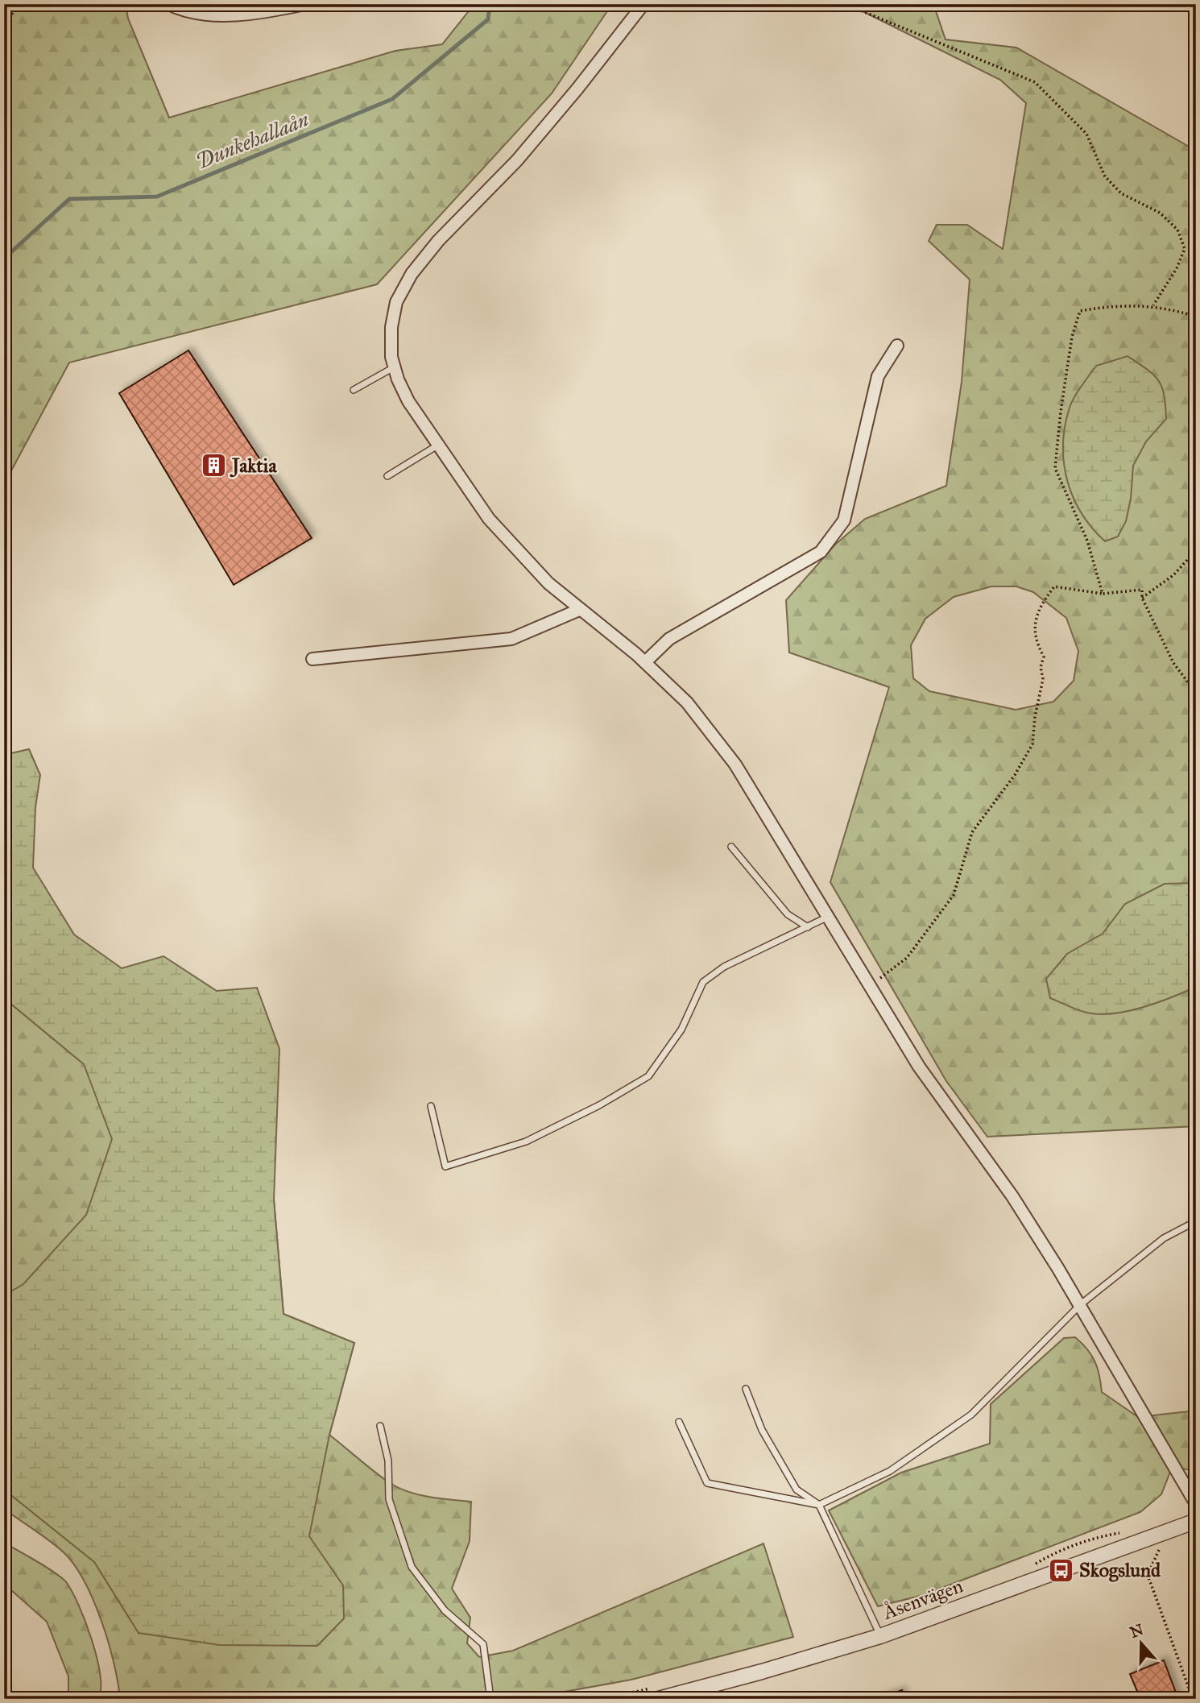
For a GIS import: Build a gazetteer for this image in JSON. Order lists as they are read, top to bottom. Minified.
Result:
{"streets":{"street":["Åsenvägen"]},"water":["Dunkehallaån"],"places":{"building":["Jaktia"],"bus stop":["Skogslund"]},"north":"top"}
